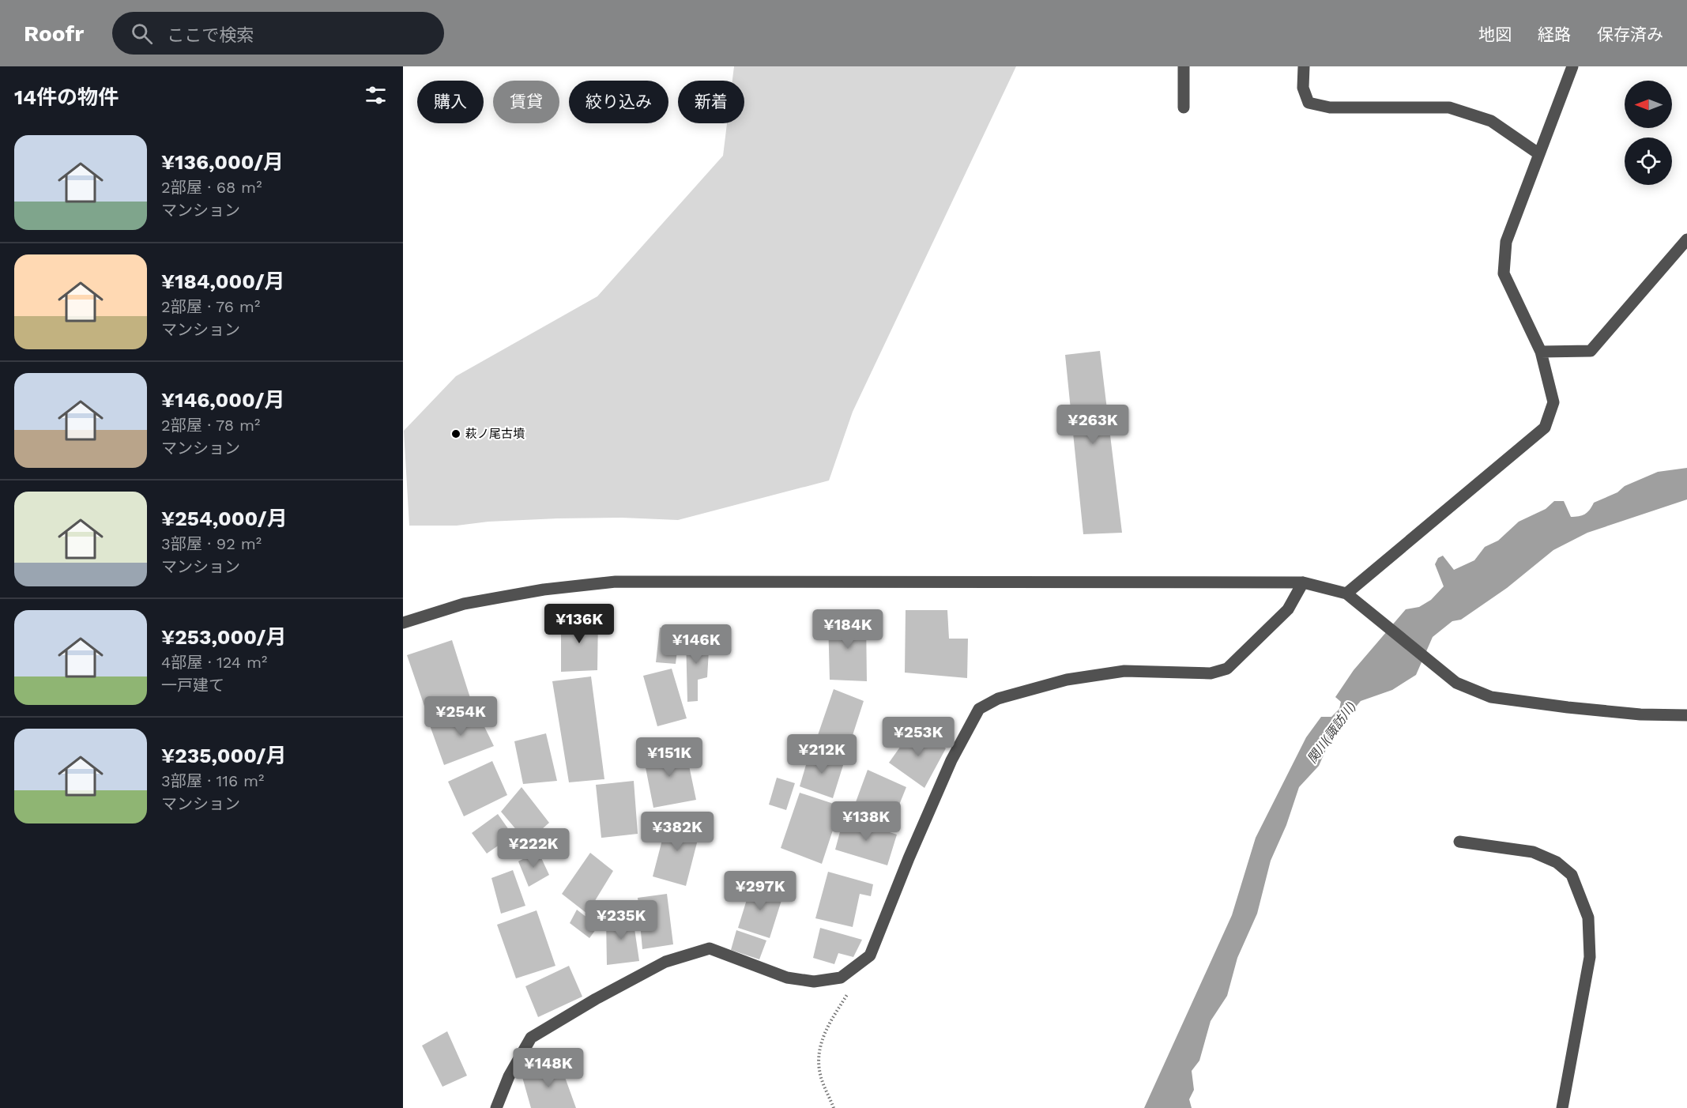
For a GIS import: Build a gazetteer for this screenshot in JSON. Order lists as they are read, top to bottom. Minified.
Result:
{"water":["関川(諏訪川)"],"places":["萩ノ尾古墳"],"north":"left","page":{"header":"Roofr","search":"ここで検索","nav":["地図","経路","保存済み"],"heading":"14件の物件","chip":["購入","賃貸","絞り込み","新着"],"list":[{"name":"¥136,000/月","note":"2部屋 · 68 m² · マンション"},{"name":"¥184,000/月","note":"2部屋 · 76 m² · マンション"},{"name":"¥146,000/月","note":"2部屋 · 78 m² · マンション"},{"name":"¥254,000/月","note":"3部屋 · 92 m² · マンション"},{"name":"¥253,000/月","note":"4部屋 · 124 m² · 一戸建て"},{"name":"¥235,000/月","note":"3部屋 · 116 m² · マンション"}],"price":["¥263K","¥136K","¥184K","¥146K","¥254K","¥253K","¥212K","¥151K","¥138K","¥382K","¥222K","¥297K","¥235K","¥148K"]}}
